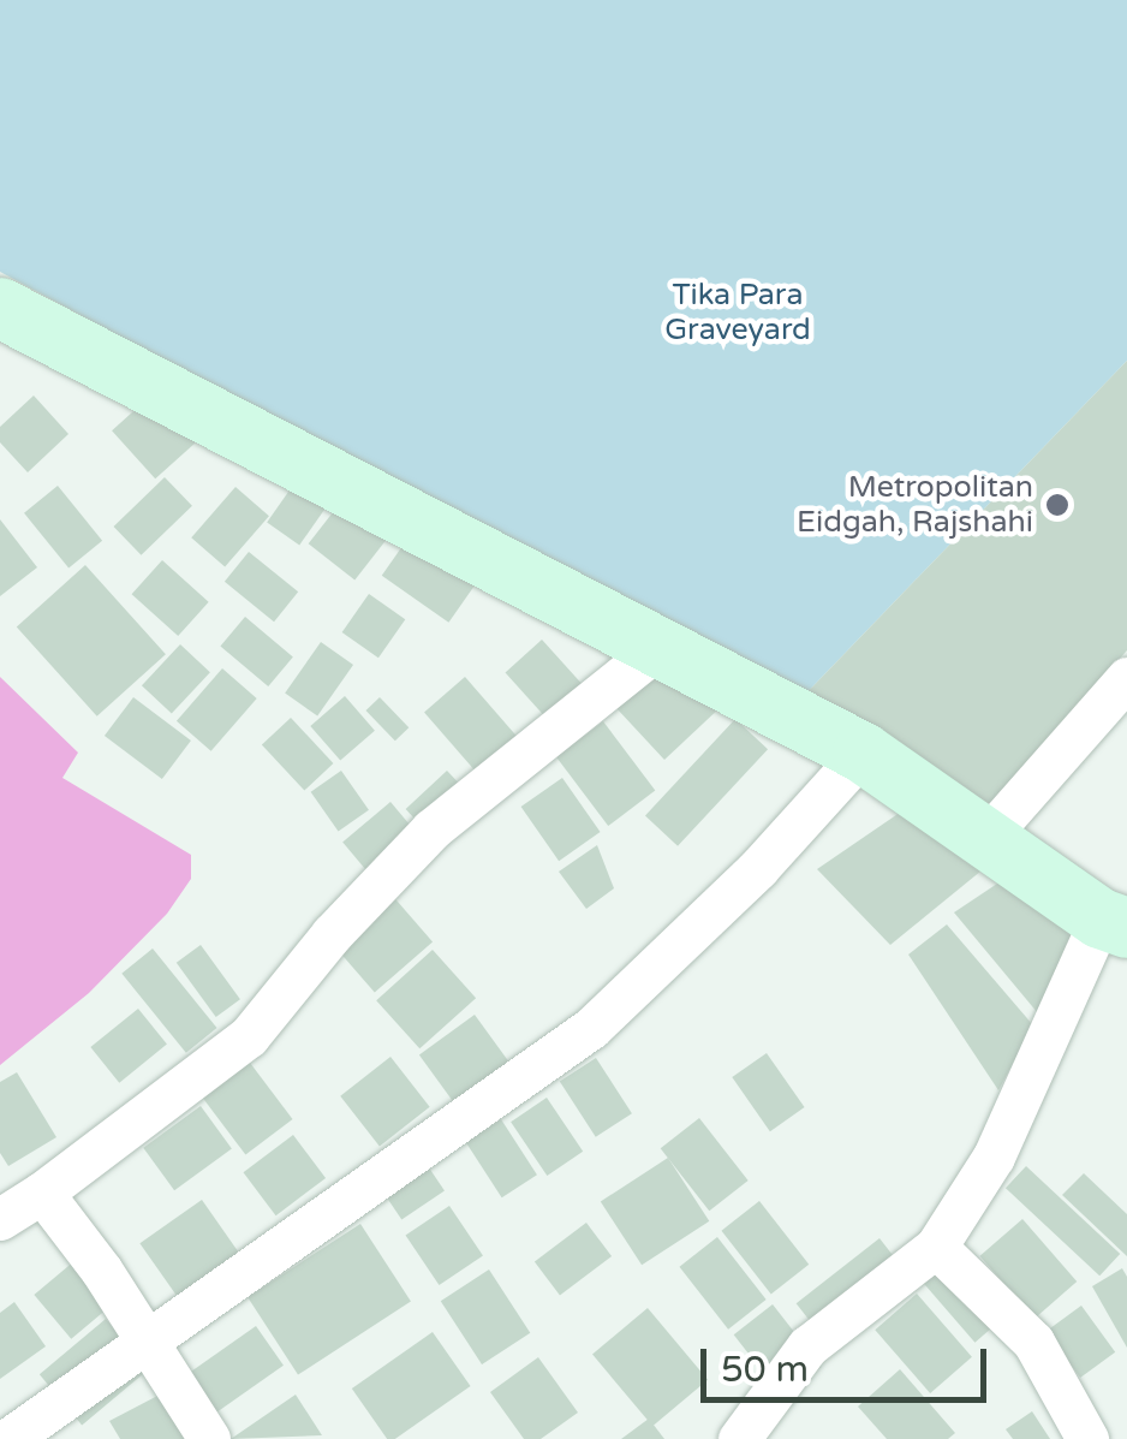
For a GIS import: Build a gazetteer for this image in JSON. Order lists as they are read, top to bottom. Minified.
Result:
{"parks":["Tika Para Graveyard"],"places":["Metropolitan Eidgah, Rajshahi"],"scale_bar":"50 m"}
